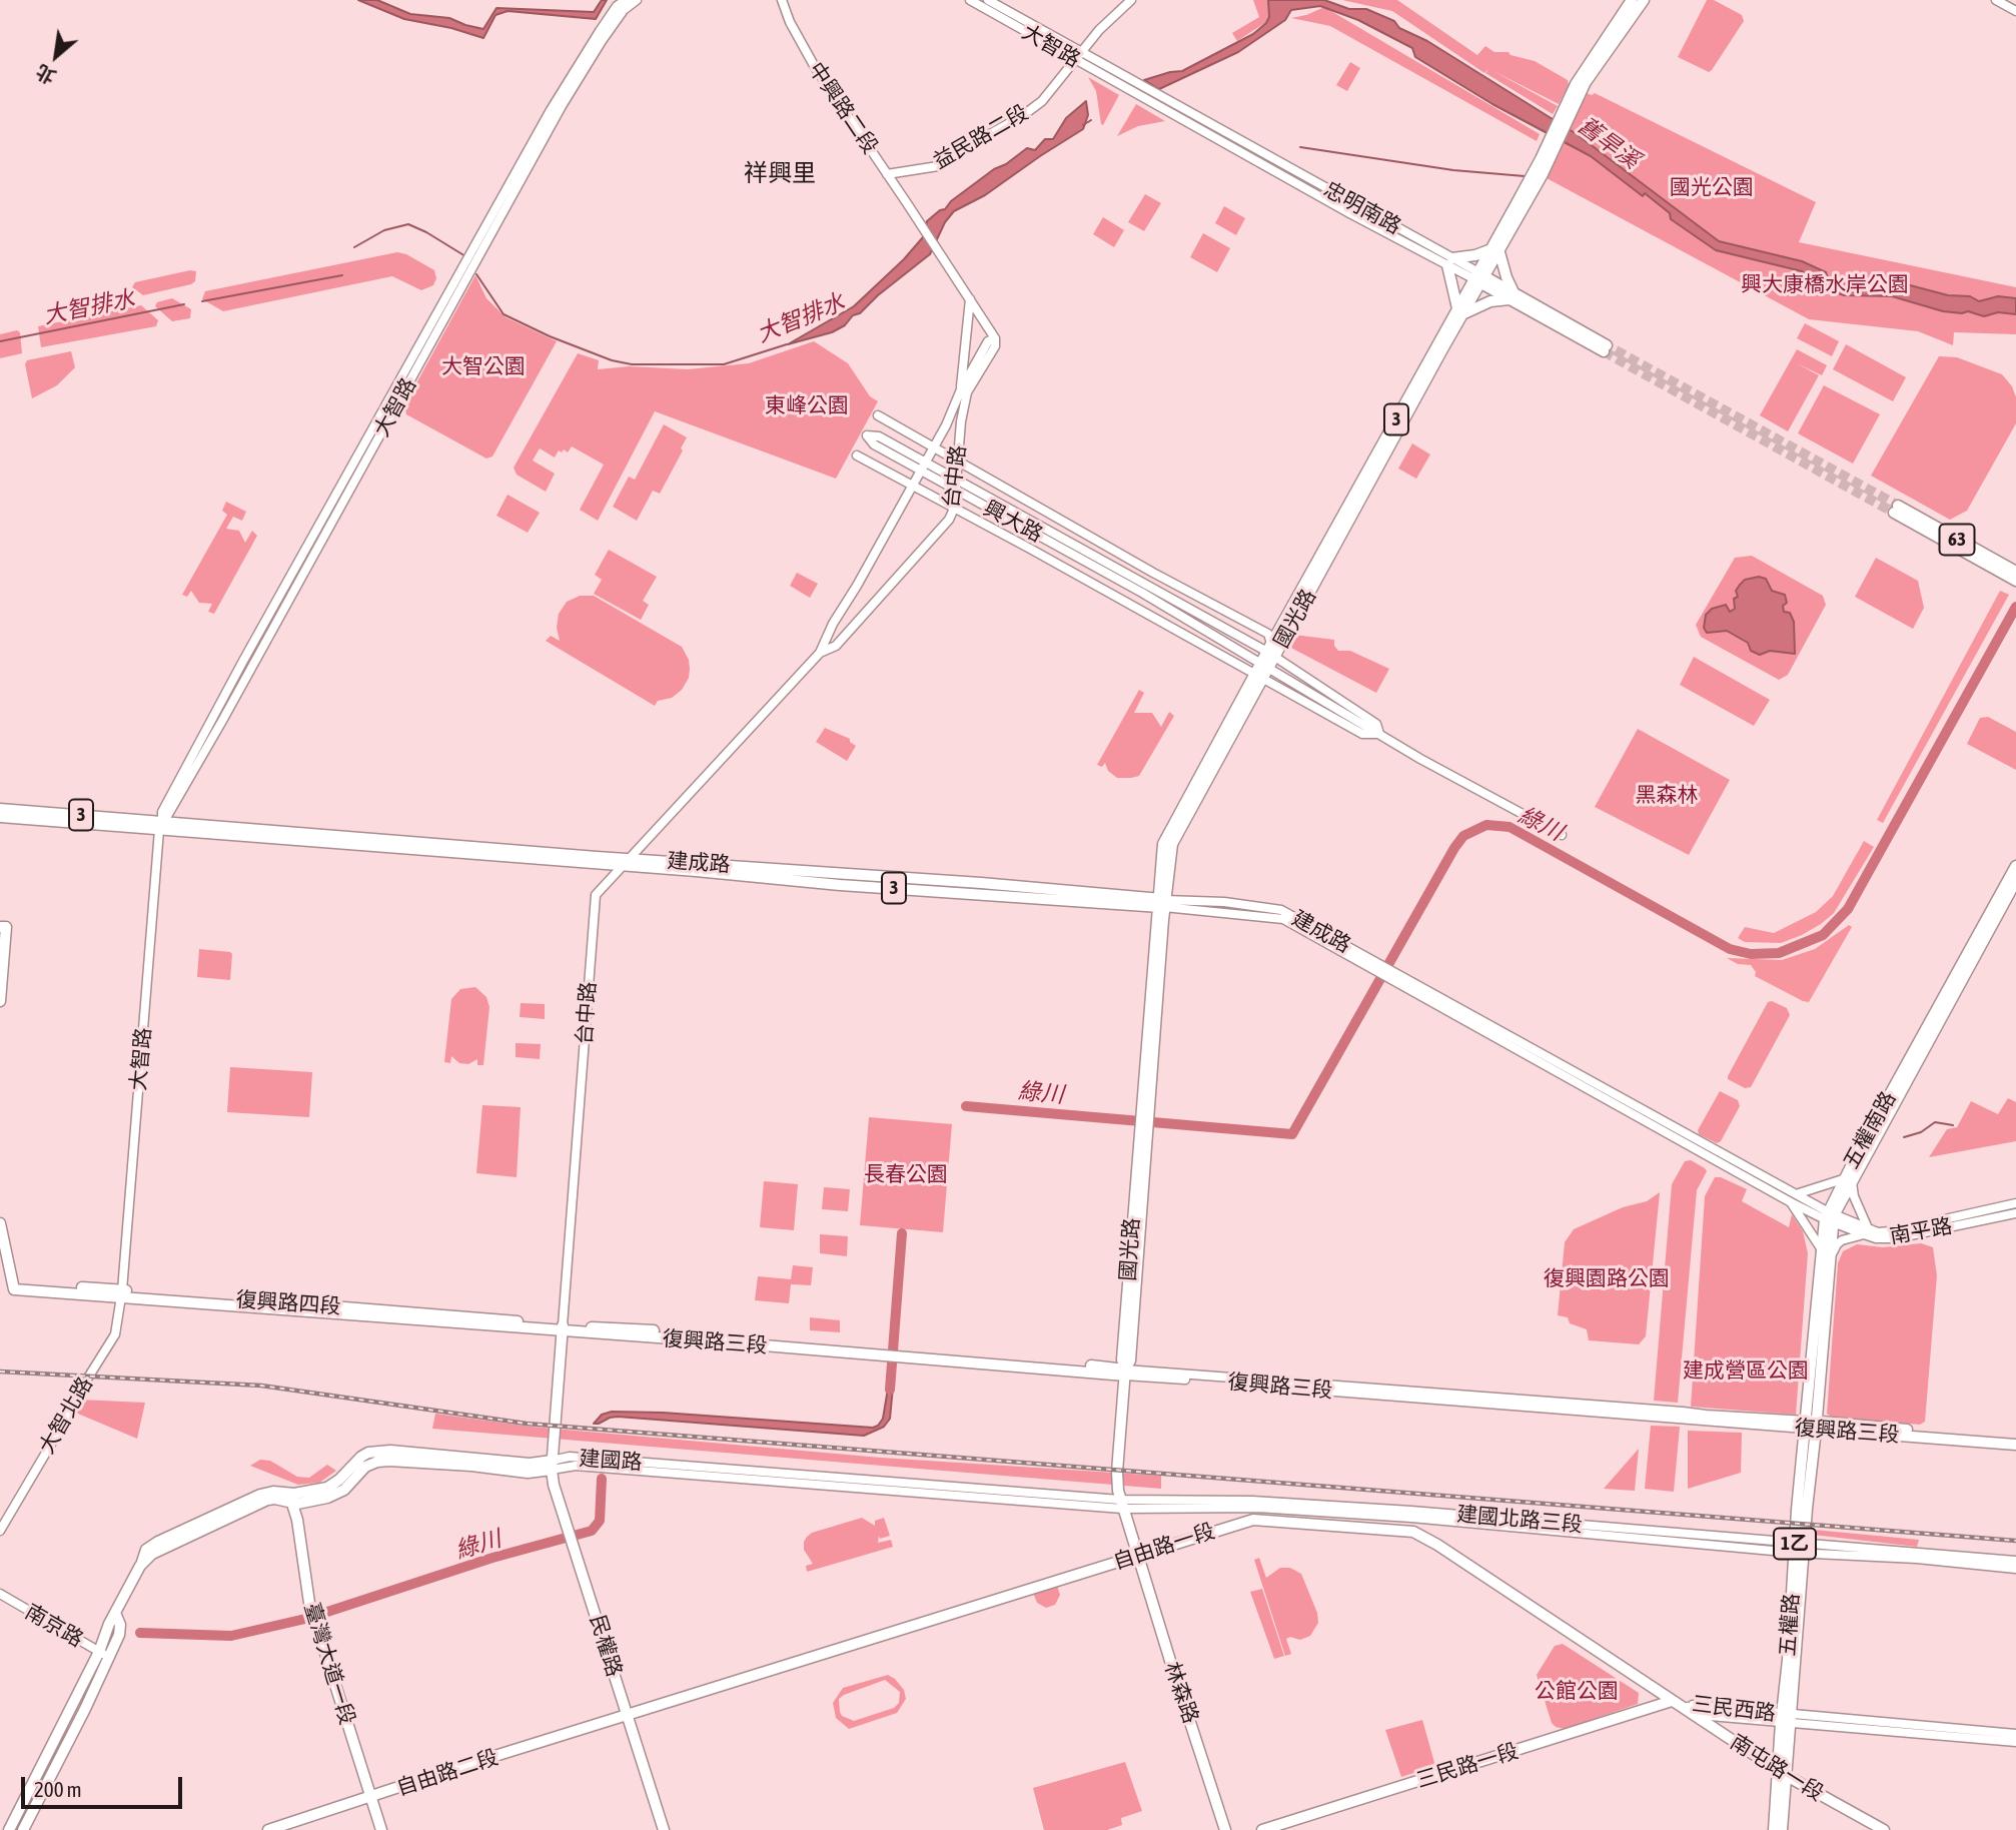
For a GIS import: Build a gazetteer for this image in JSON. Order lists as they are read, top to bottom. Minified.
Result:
{"streets":{"main road":["忠明南路","3","台中路","63","國光路","建成路","五權南路","復興路四段","復興路三段","建國路","1乙","自由路一段","五權路","民權路","臺灣大道一段","林森路","三民路一段","南屯路一段","自由路二段"],"street":["大智路","中興路二段","益民路二段","興大路","南平路","大智北路","建國北路三段","南京路","三民西路"]},"crossings":[["大智路","益民路二段"],["大智路","忠明南路"],["大智路","建成路"],["大智路","復興路四段"],["大智路","大智北路"],["中興路二段","益民路二段"],["中興路二段","台中路"],["忠明南路","國光路"],["3","國光路"],["台中路","興大路"],["台中路","建成路"],["台中路","復興路四段"],["台中路","復興路三段"],["台中路","建國路"],["台中路","民權路"],["興大路","國光路"],["國光路","建成路"],["國光路","復興路三段"],["國光路","建國路"],["國光路","建國北路三段"],["國光路","自由路一段"],["國光路","林森路"],["五權南路","南平路"],["五權南路","復興路三段"],["五權南路","五權路"],["復興路四段","復興路三段"],["復興路四段","大智北路"],["復興路三段","五權路"],["建國路","建國北路三段"],["建國路","南京路"],["建國路","民權路"],["建國路","臺灣大道一段"],["建國北路三段","五權路"],["自由路一段","民權路"],["自由路一段","林森路"],["自由路一段","三民西路"],["自由路一段","三民路一段"],["自由路一段","南屯路一段"],["自由路一段","自由路二段"],["五權路","三民西路"],["五權路","南屯路一段"],["民權路","自由路二段"],["臺灣大道一段","自由路二段"],["三民西路","三民路一段"],["三民西路","南屯路一段"],["三民路一段","南屯路一段"]],"districts":["祥興里"],"water":["舊旱溪","大智排水","綠川"],"parks":["國光公園","興大康橋水岸公園","大智公園","東峰公園","黑森林","長春公園","復興園路公園","建成營區公園","公館公園"],"scale_bar":"200 m","north":"bottom left"}
